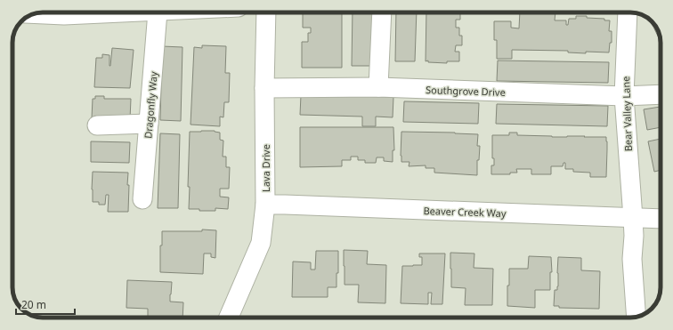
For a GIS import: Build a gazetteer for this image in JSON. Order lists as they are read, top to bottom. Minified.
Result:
{"streets":{"street":["Southgrove Drive","Dragonfly Way","Bear Valley Lane","Lava Drive","Beaver Creek Way"]},"crossings":[["Southgrove Drive","Bear Valley Lane"],["Southgrove Drive","Lava Drive"],["Bear Valley Lane","Beaver Creek Way"],["Lava Drive","Beaver Creek Way"]],"scale_bar":"20 m"}
